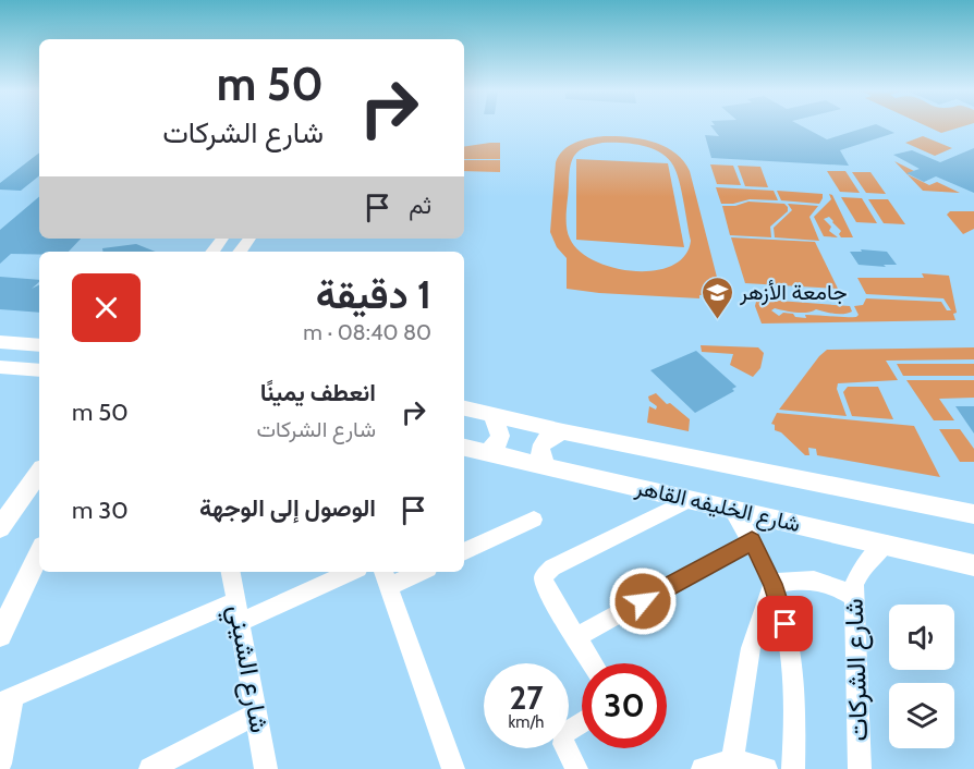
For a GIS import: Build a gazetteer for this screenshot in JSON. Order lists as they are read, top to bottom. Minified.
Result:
{"streets":{"main road":["شارع الخليفه القاهر"],"street":["شارع الشيني","شارع الشركات"]},"crossings":[["شارع الخليفه القاهر","شارع الشركات"]],"places":{"school or university":["جامعة الأزهر"]},"page":{"turn":["50 m","شارع الشركات"],"then":"ثم","heading":["1 دقيقة","80 m · 08:40"],"list":[{"name":"انعطف يمينًا","note":"شارع الشركات","value":"50 m"},{"name":"الوصول إلى الوجهة","value":"30 m"}],"speed":"27 km/h","limit":"30"}}
